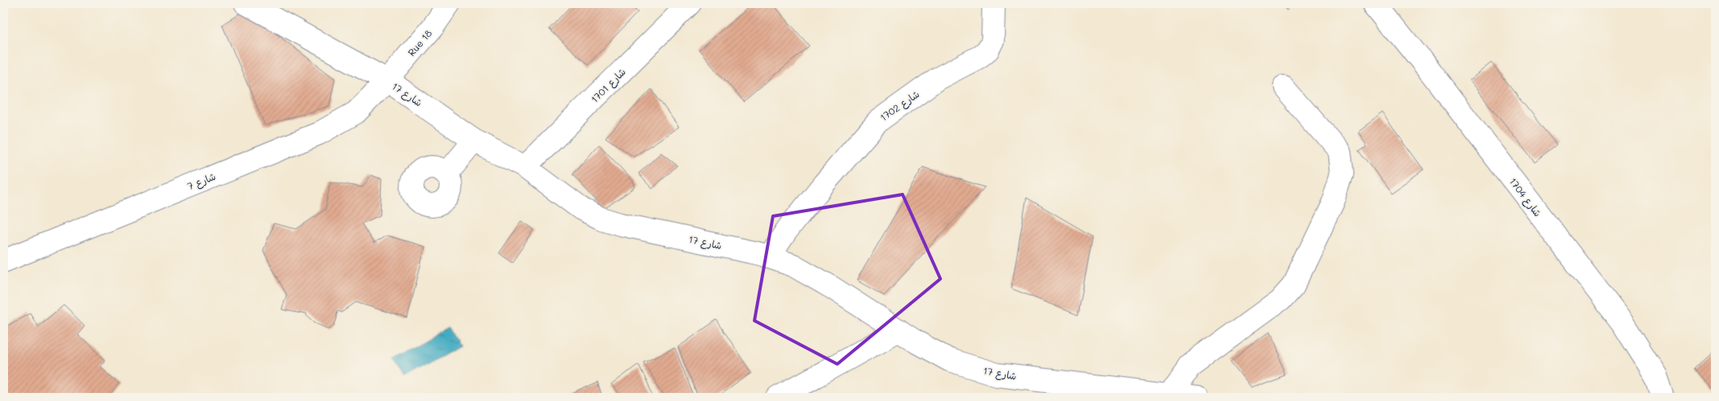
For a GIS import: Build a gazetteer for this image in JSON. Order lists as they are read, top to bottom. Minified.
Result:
{"streets":{"street":["Rue 18","شارع 1701","شارع 17","شارع 1702","شارع 7","شارع 1704"]},"crossings":[["Rue 18","شارع 17"],["Rue 18","شارع 7"],["شارع 1701","شارع 17"],["شارع 17","شارع 1702"],["شارع 17","شارع 7"]]}
